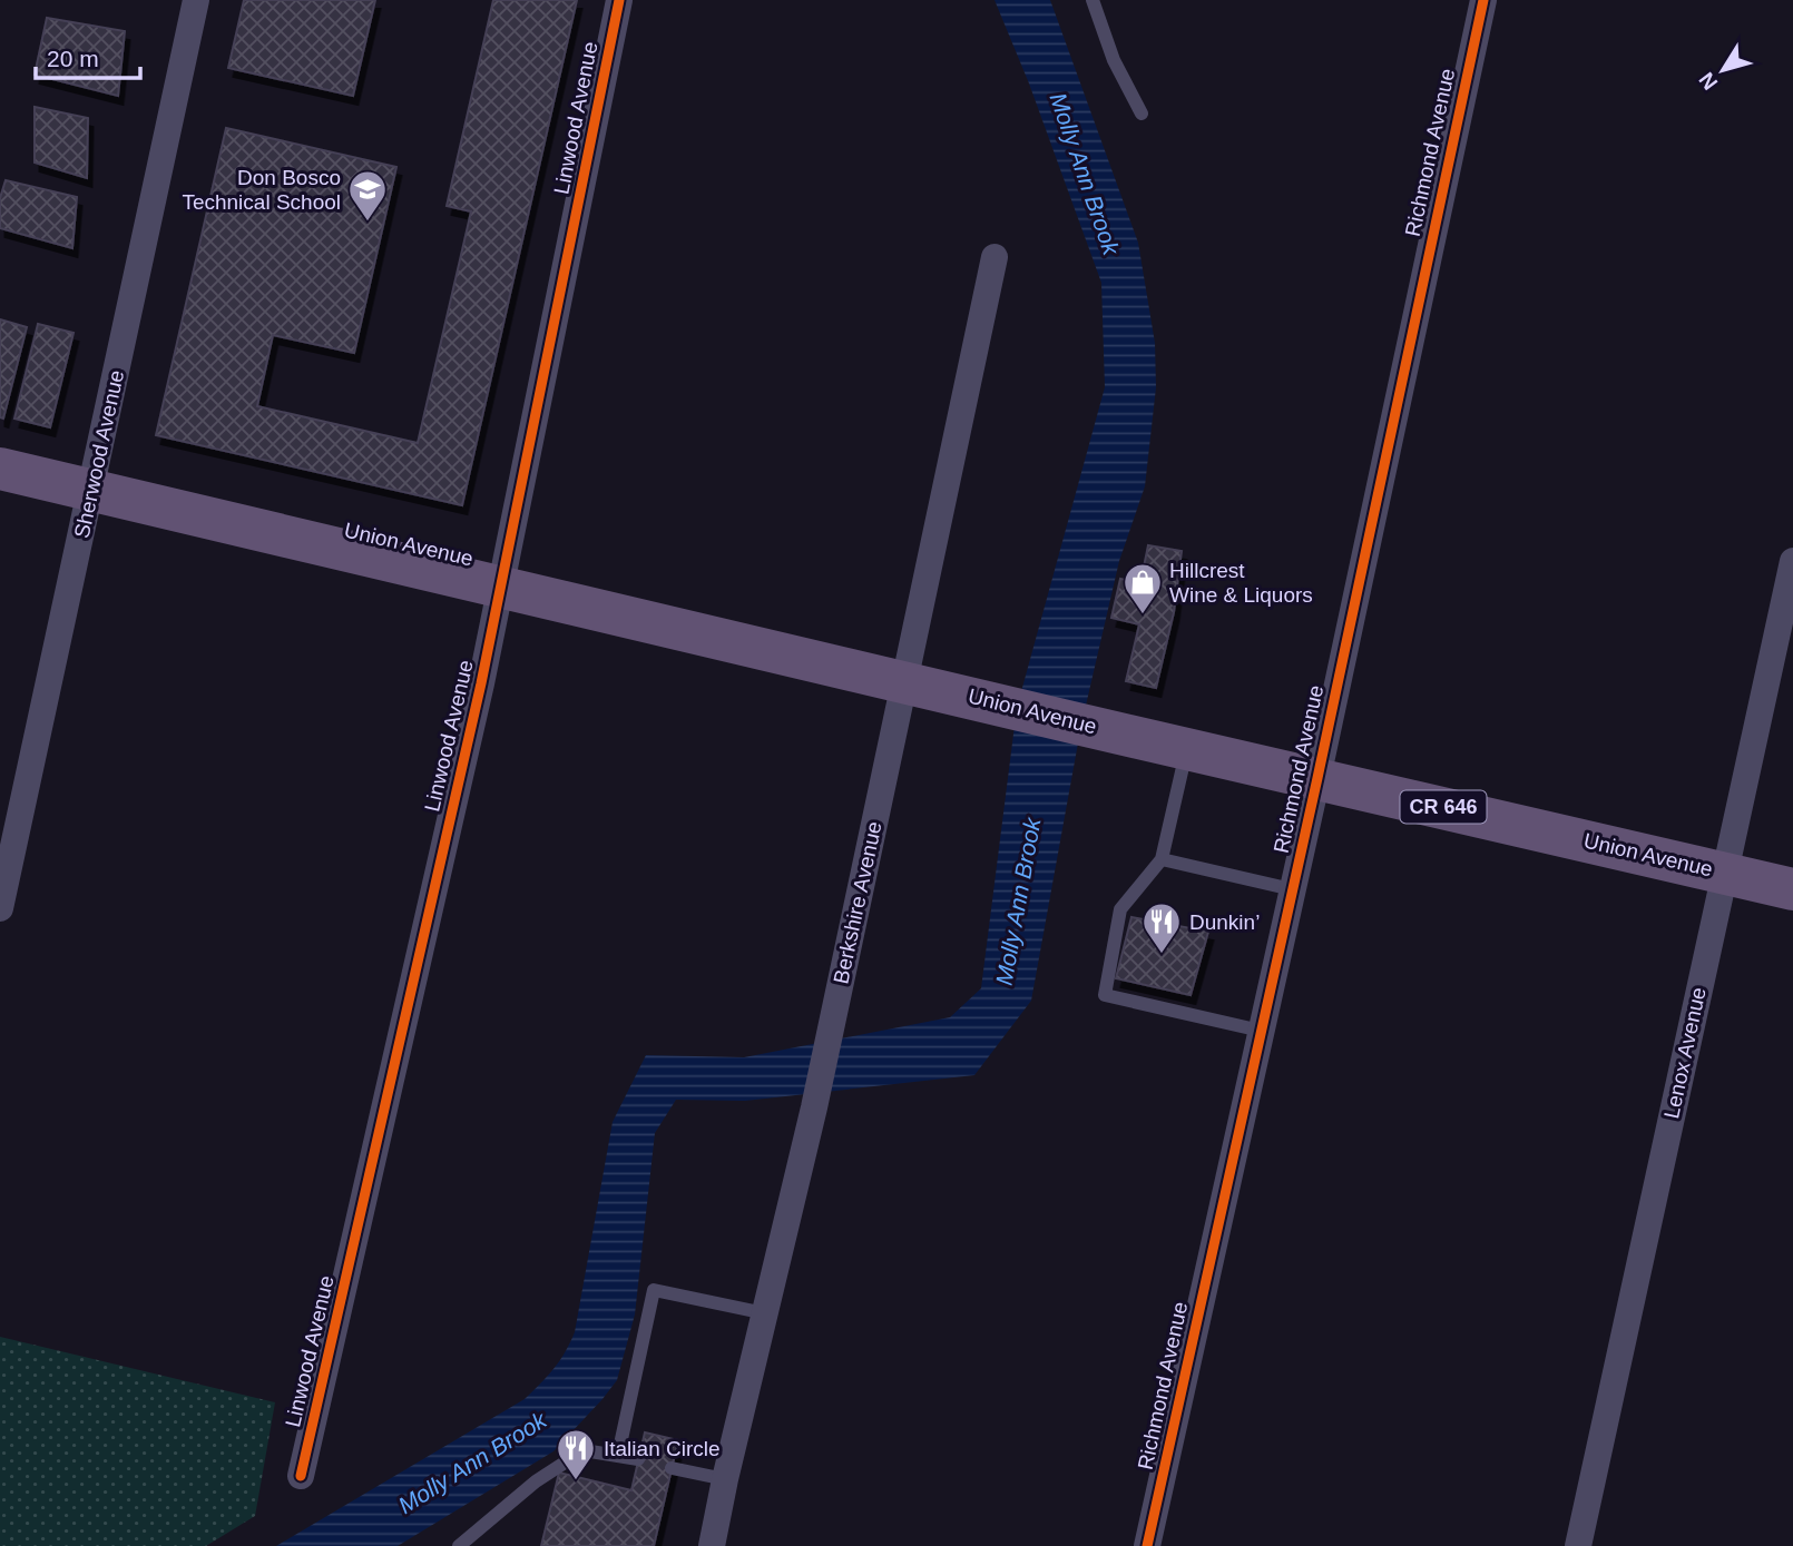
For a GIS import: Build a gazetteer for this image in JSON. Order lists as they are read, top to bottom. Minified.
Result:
{"streets":{"main road":["Union Avenue","CR 646"],"street":["Linwood Avenue","Richmond Avenue","Sherwood Avenue","Berkshire Avenue","Lenox Avenue"]},"crossings":[["Linwood Avenue","Union Avenue"],["Richmond Avenue","Union Avenue"],["Sherwood Avenue","Union Avenue"],["Union Avenue","Berkshire Avenue"],["Union Avenue","Lenox Avenue"]],"water":["Molly Ann Brook"],"places":{"school or university":["Don Bosco Technical School"],"shop":["Hillcrest Wine & Liquors"],"restaurant":["Dunkin’","Italian Circle"]},"scale_bar":"20 m","north":"bottom left"}
